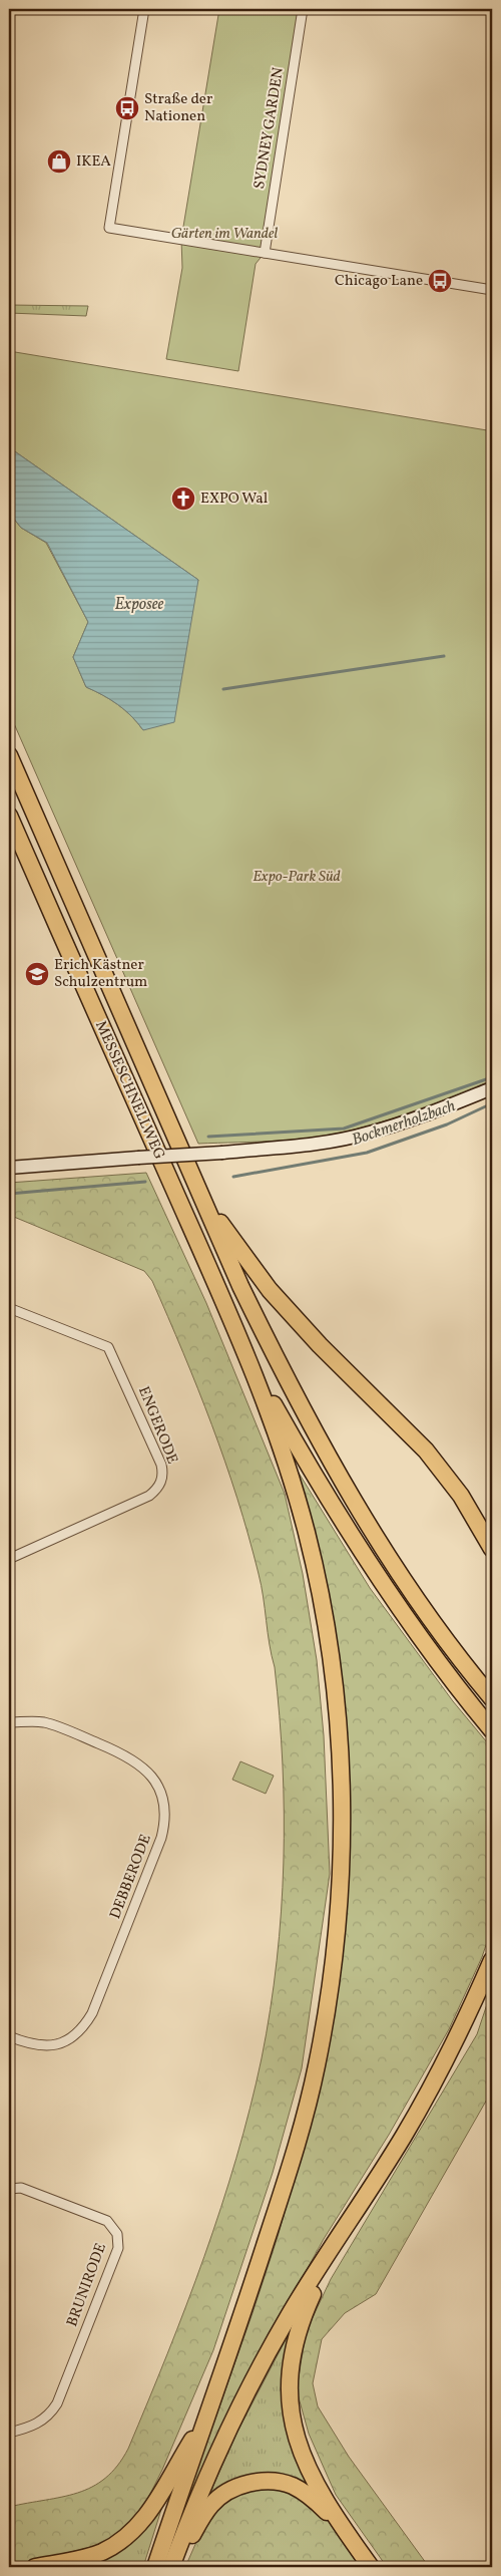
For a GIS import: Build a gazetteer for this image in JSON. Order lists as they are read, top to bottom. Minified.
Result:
{"streets":{"highway":["MESSESCHNELLWEG"],"street":["SYDNEY GARDEN","ENGERODE","DEBBERODE","BRUNIRODE"]},"water":["Exposee","Bockmerholzbach"],"parks":["Gärten im Wandel","Expo-Park Süd"],"places":{"bus stop":["Straße der Nationen","Chicago Lane"],"shop":["IKEA"],"church":["EXPO Wal"],"school or university":["Erich Kästner Schulzentrum"]}}
